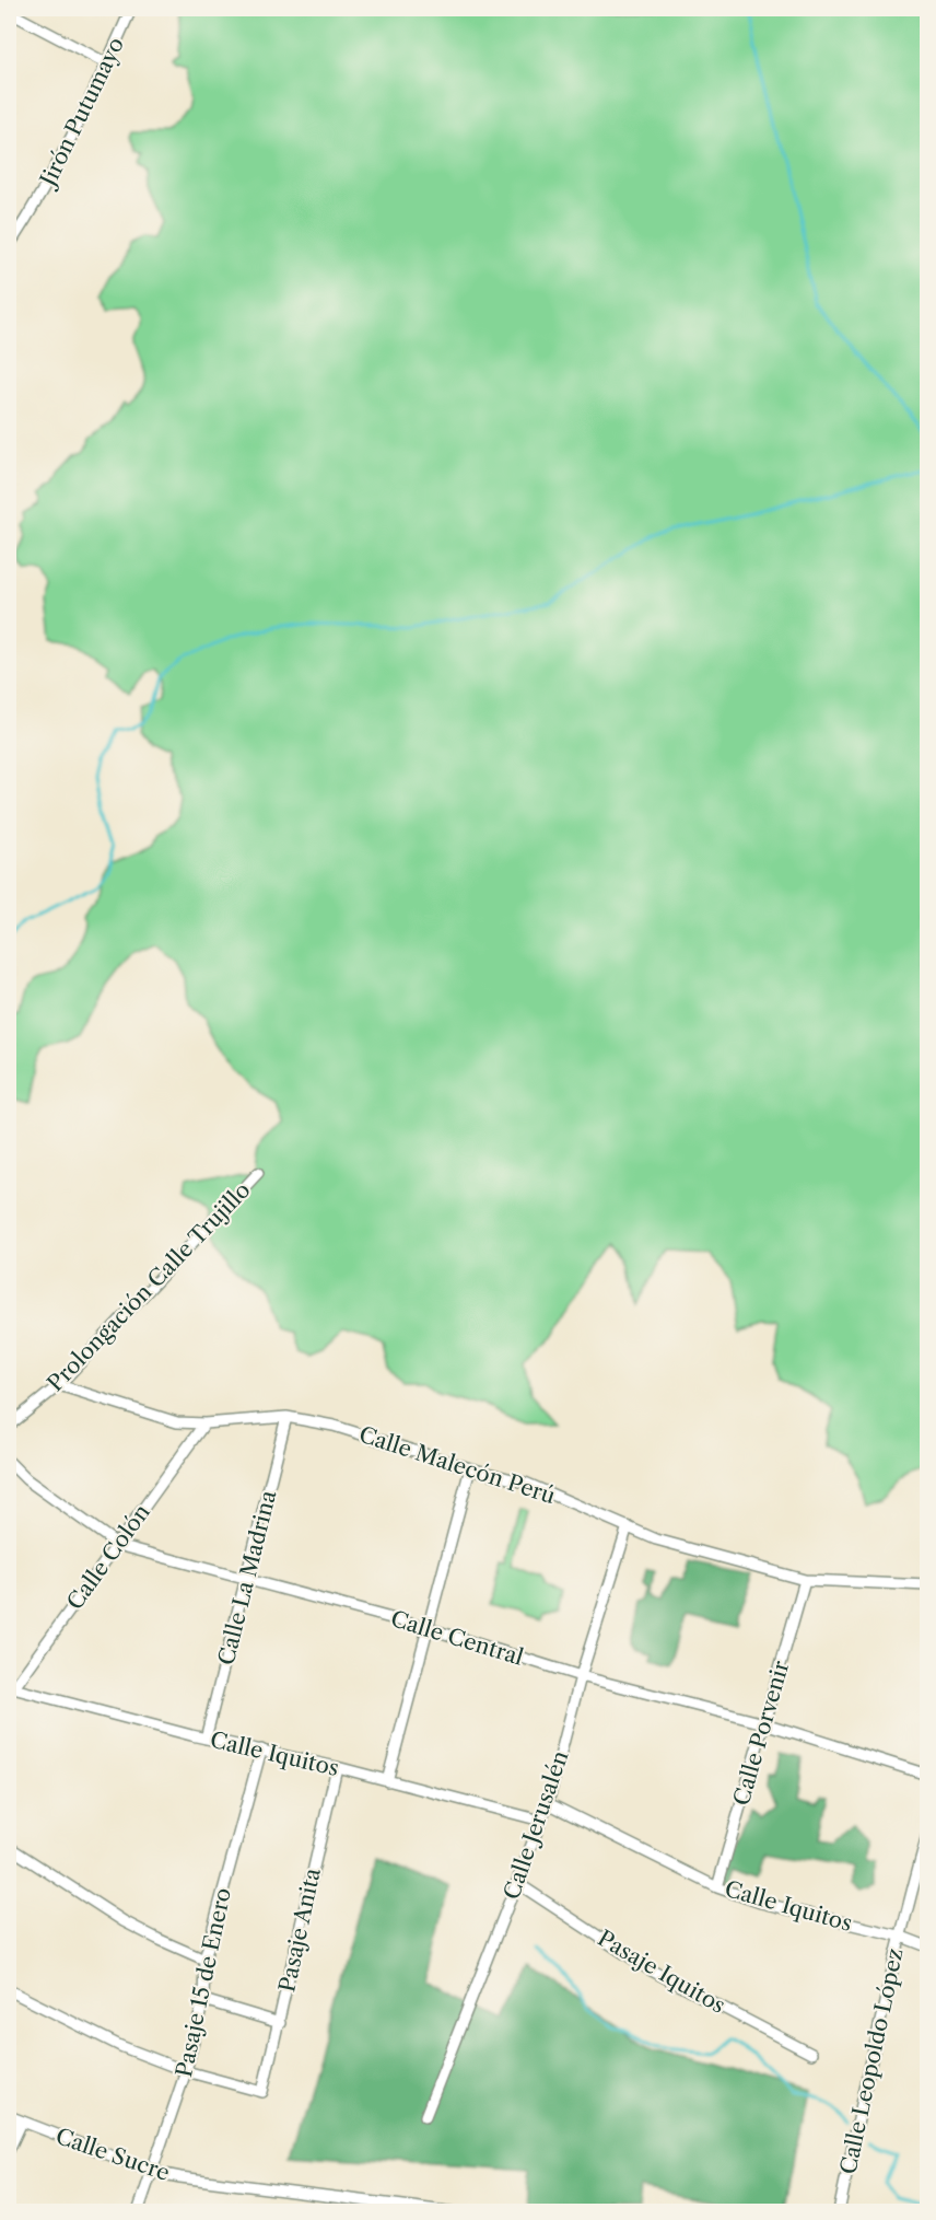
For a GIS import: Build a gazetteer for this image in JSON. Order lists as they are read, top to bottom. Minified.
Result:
{"streets":{"street":["Jirón Putumayo","Prolongación Calle Trujillo","Calle Malecón Perú","Calle Colón","Calle La Madrina","Calle Central","Calle Porvenir","Calle Iquitos","Calle Jerusalén","Pasaje Anita","Pasaje Iquitos","Pasaje 15 de Enero","Calle Leopoldo López","Calle Sucre"]},"crossings":[["Prolongación Calle Trujillo","Calle Malecón Perú"],["Calle Malecón Perú","Calle Colón"],["Calle Malecón Perú","Calle La Madrina"],["Calle Malecón Perú","Calle Porvenir"],["Calle Malecón Perú","Calle Jerusalén"],["Calle Colón","Calle Central"],["Calle Colón","Calle Iquitos"],["Calle La Madrina","Calle Central"],["Calle La Madrina","Calle Iquitos"],["Calle Central","Calle Porvenir"],["Calle Central","Calle Jerusalén"],["Calle Porvenir","Calle Iquitos"],["Calle Iquitos","Calle Jerusalén"],["Calle Iquitos","Pasaje Anita"],["Calle Iquitos","Pasaje 15 de Enero"],["Calle Iquitos","Calle Leopoldo López"],["Calle Jerusalén","Pasaje Iquitos"],["Pasaje Anita","Pasaje 15 de Enero"],["Pasaje 15 de Enero","Calle Sucre"]]}
